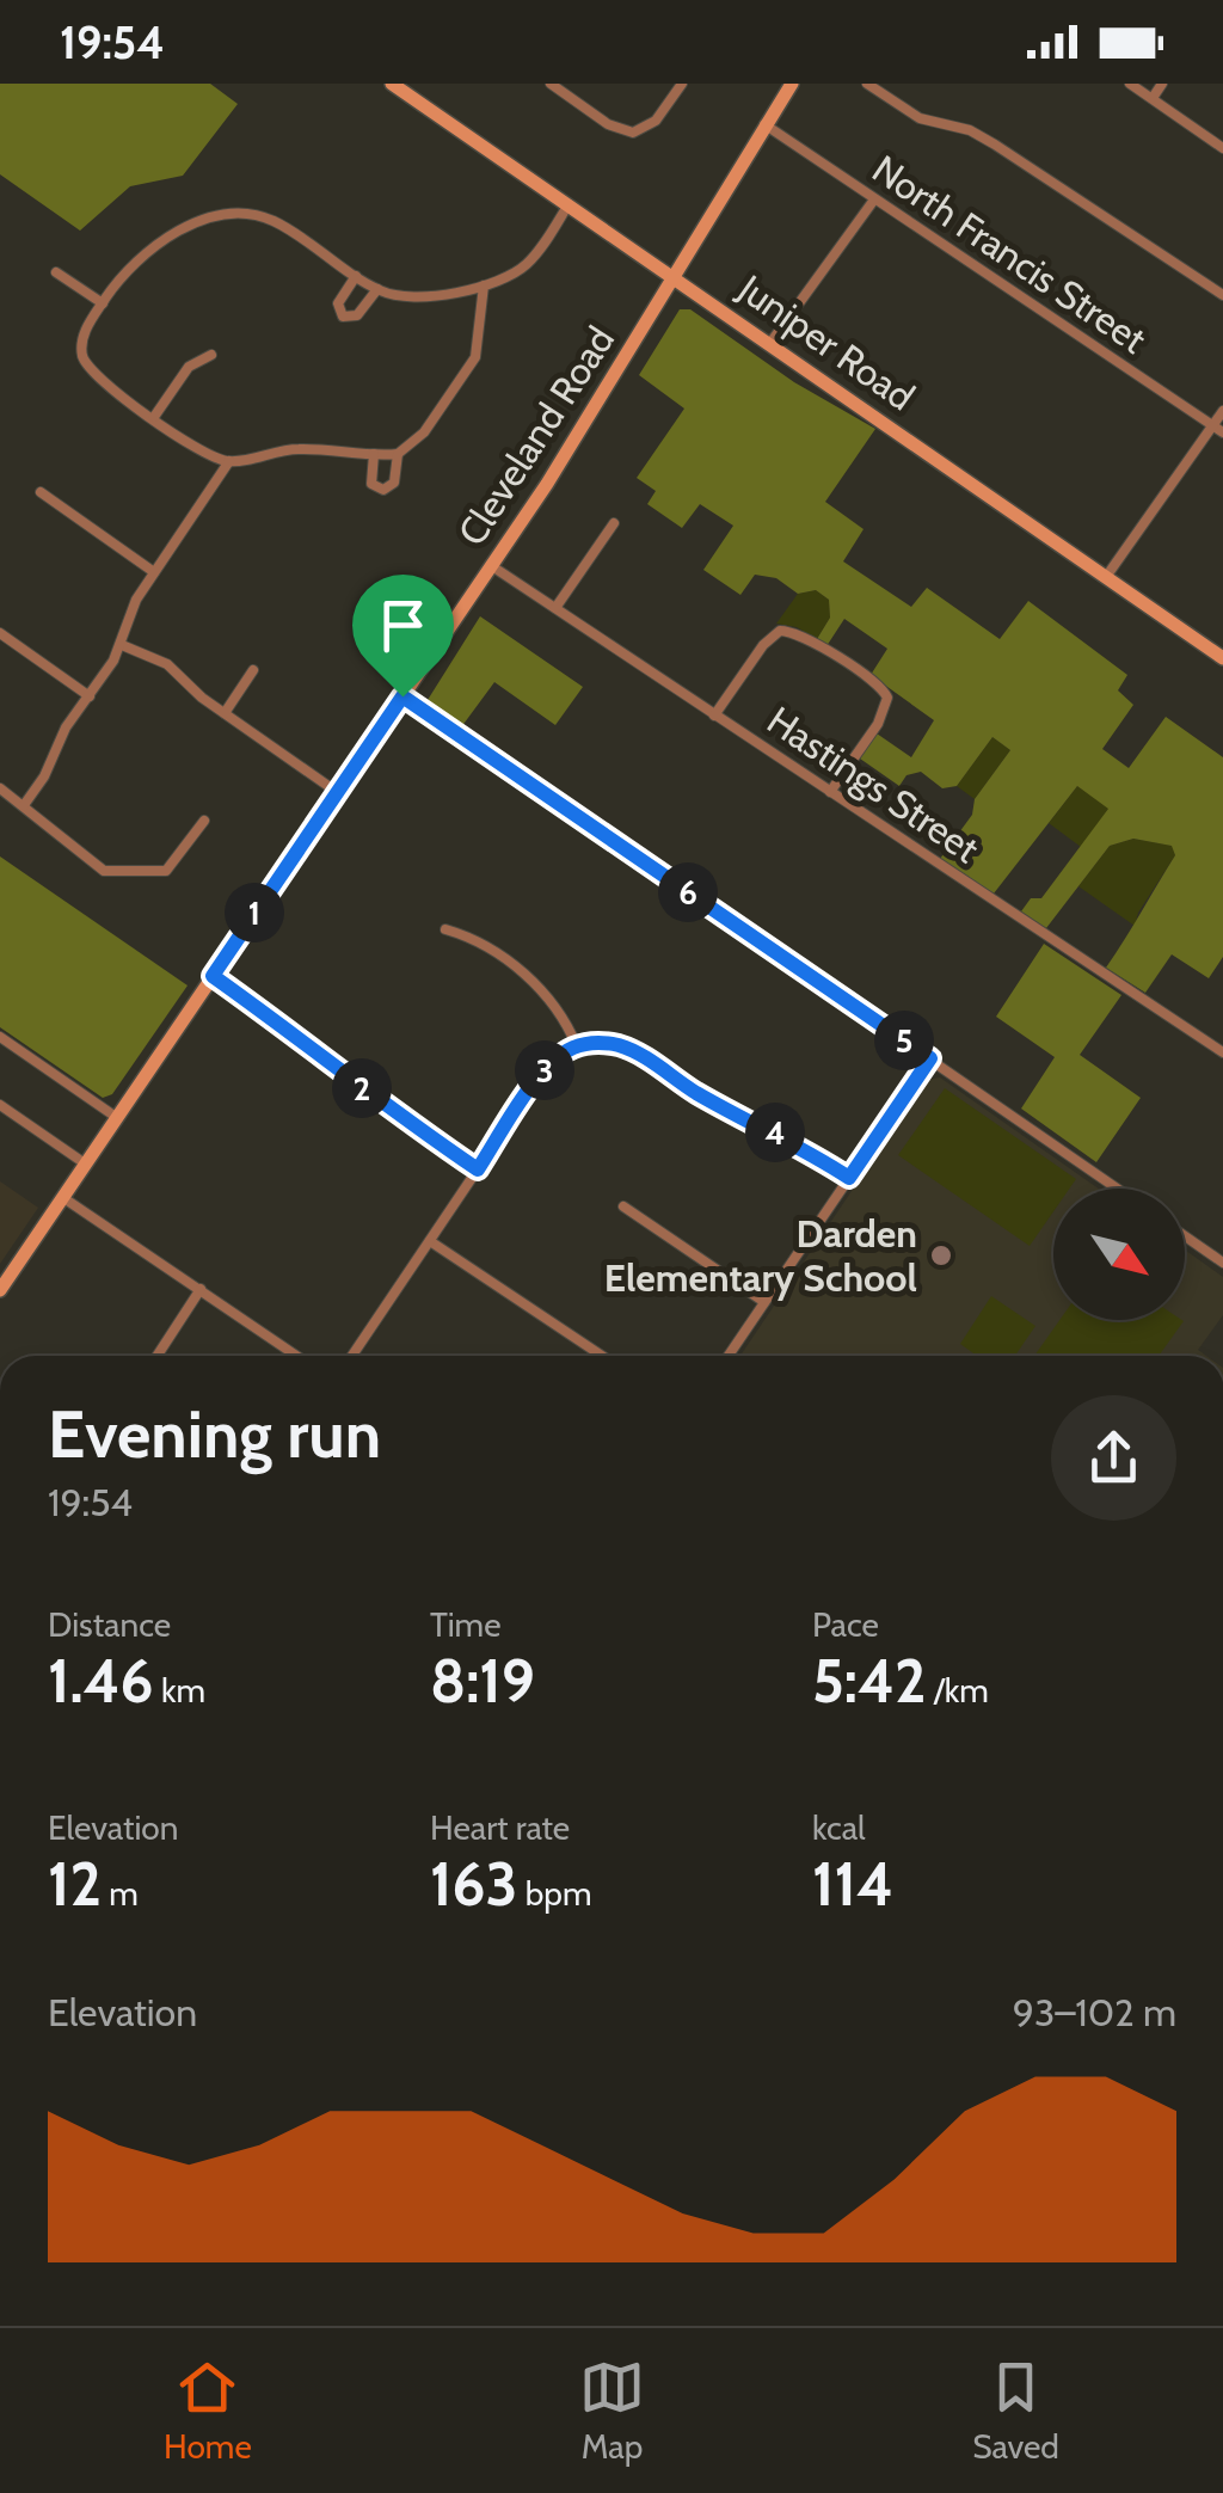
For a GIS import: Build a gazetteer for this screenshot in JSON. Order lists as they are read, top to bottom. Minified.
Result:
{"streets":{"main road":["Juniper Road","Cleveland Road"],"street":["North Francis Street","Hastings Street"]},"crossings":[["North Francis Street","Cleveland Road"],["Juniper Road","Cleveland Road"],["Cleveland Road","Hastings Street"]],"places":["Darden Elementary School"],"north":"bottom right","page":{"status":"19:54","pins":["6","1","5","3","2","4"],"heading":["Evening run","19:54"],"stats":[["Distance","1.46 km"],["Time","8:19"],["Pace","5:42 /km"],["Elevation","12 m"],["Heart rate","163 bpm"],["kcal","114"]],"chart":["Elevation","93–102 m"],"tabs":["Home","Map","Saved"]}}
